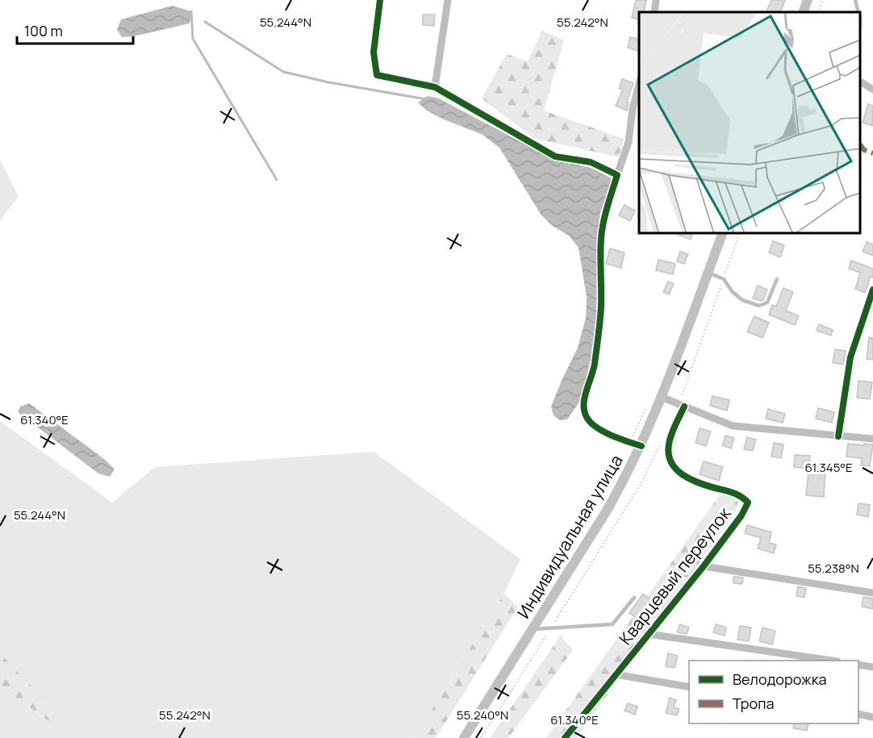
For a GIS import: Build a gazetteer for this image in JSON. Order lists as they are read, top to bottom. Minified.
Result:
{"streets":{"main road":["Индивидуальная улица"],"street":["Кварцевый переулок"]},"legend":["Велодорожка","Тропа"],"scale_bar":"100 m","coordinates":["55.244°N","55.242°N","61.340°E","61.345°E","55.238°N","55.240°N"]}
